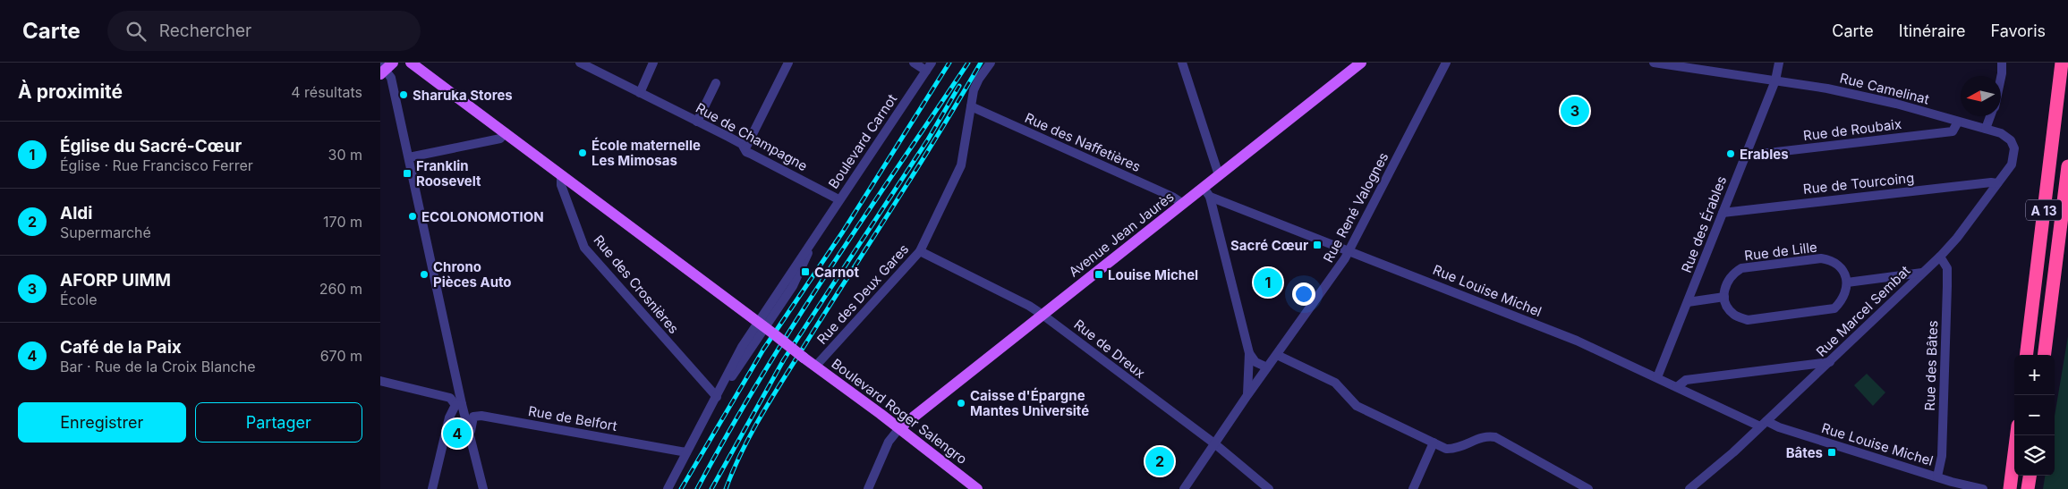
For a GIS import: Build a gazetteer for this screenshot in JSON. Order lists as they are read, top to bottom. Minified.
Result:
{"streets":{"highway":["A 13"],"main road":["Avenue Jean Jaurès","Boulevard Roger Salengro"],"street":["Rue Camelinat","Rue de Roubaix","Rue de Champagne","Boulevard Carnot","Rue des Naffetières","Rue de Tourcoing","Rue René Valognes","Rue des Érables","Rue de Lille","Rue des Crosnières","Rue Louise Michel","Rue des Deux Gares","Rue Marcel Sembat","Rue de Dreux","Rue des Bâtes","Rue de Belfort"]},"crossings":[["Rue Camelinat","Rue de Roubaix"],["Rue Camelinat","Rue des Érables"],["Rue Camelinat","Rue Marcel Sembat"],["Rue de Roubaix","Rue des Érables"],["Rue de Champagne","Boulevard Carnot"],["Boulevard Carnot","Rue des Crosnières"],["Boulevard Carnot","Boulevard Roger Salengro"],["Boulevard Carnot","Rue de Belfort"],["Rue des Naffetières","Avenue Jean Jaurès"],["Rue des Naffetières","Rue des Deux Gares"],["Rue de Tourcoing","Rue des Érables"],["Rue de Tourcoing","Rue Marcel Sembat"],["Rue René Valognes","Rue Louise Michel"],["Rue René Valognes","Rue de Dreux"],["Rue des Érables","Rue Louise Michel"],["Avenue Jean Jaurès","Rue Louise Michel"],["Avenue Jean Jaurès","Rue de Dreux"],["Avenue Jean Jaurès","Boulevard Roger Salengro"],["Rue des Crosnières","Boulevard Roger Salengro"],["Rue Louise Michel","Rue Marcel Sembat"],["Rue Louise Michel","Rue des Bâtes"],["Rue des Deux Gares","Rue de Dreux"],["Rue des Deux Gares","Boulevard Roger Salengro"],["Rue Marcel Sembat","Rue des Bâtes"]],"places":{"other":["Sharuka Stores","École maternelle Les Mimosas","Erables","ECOLONOMOTION","Chrono Pièces Auto","Caisse d'Épargne Mantes Université"],"transit":["Franklin Roosevelt","Sacré Cœur","Carnot","Louise Michel","Bâtes"]},"north":"left","page":{"header":"Carte","search":"Rechercher","nav":["Carte","Itinéraire","Favoris"],"heading":["À proximité","4 résultats"],"pins":["3","1","4","2"],"list":[{"mark":"1","name":"Église du Sacré-Cœur","note":"Église · Rue Francisco Ferrer","value":"30 m"},{"mark":"2","name":"Aldi","note":"Supermarché","value":"170 m"},{"mark":"3","name":"AFORP UIMM","note":"École","value":"260 m"},{"mark":"4","name":"Café de la Paix","note":"Bar · Rue de la Croix Blanche","value":"670 m"}],"map_buttons":["+","−"],"buttons":["Enregistrer","Partager"]}}
